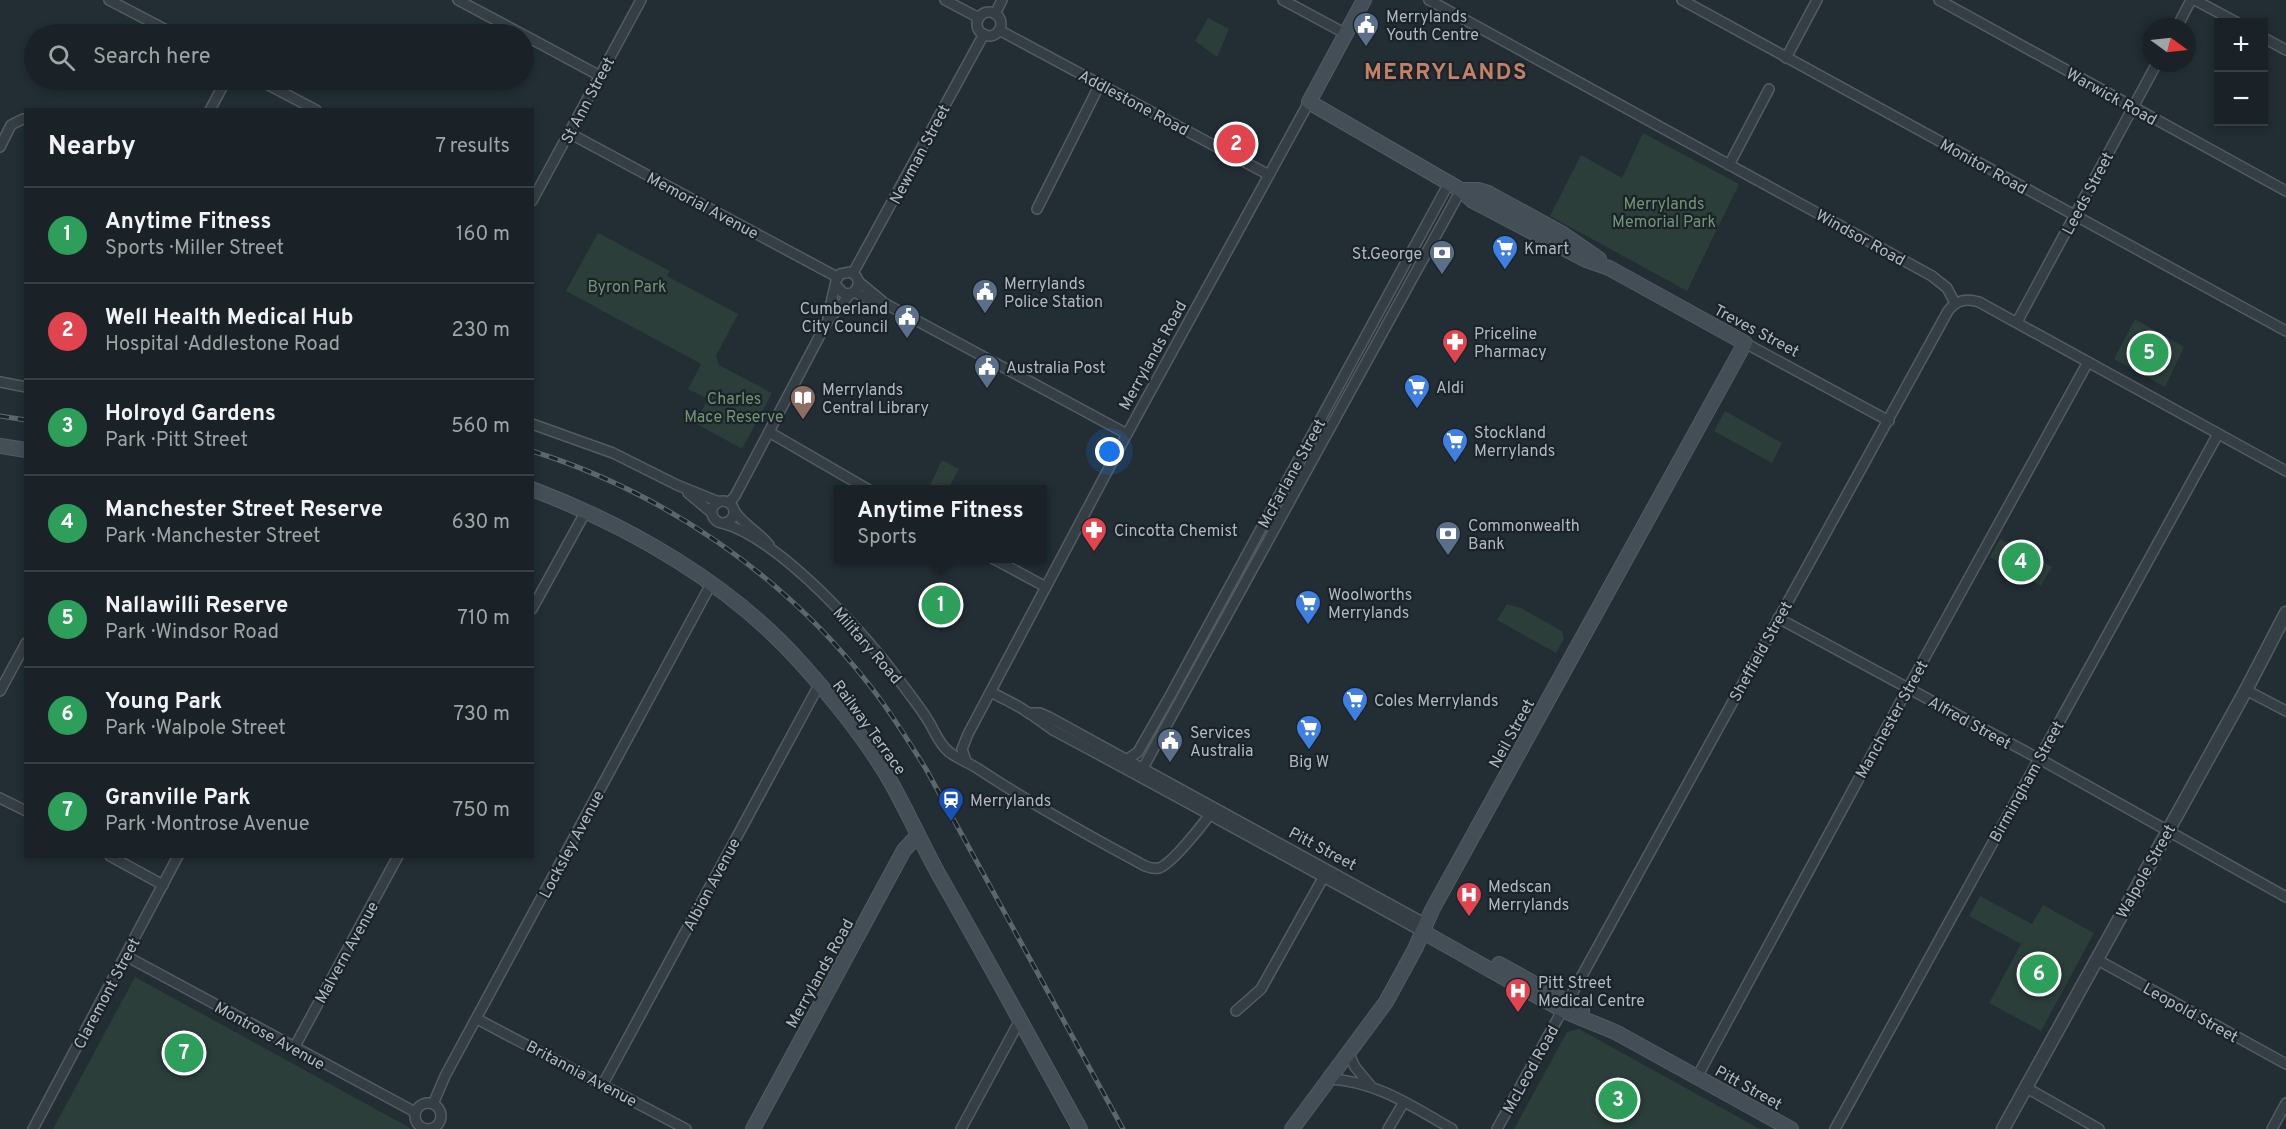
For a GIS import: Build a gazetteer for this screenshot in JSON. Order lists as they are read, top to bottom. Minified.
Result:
{"streets":{"main road":["Treves Street","Merrylands Road","Railway Terrace","Neil Street","Pitt Street"],"street":["Warwick Road","St Ann Street","Addlestone Road","Newman Street","Monitor Road","Leeds Street","Memorial Avenue","Windsor Road","McFarlane Street","Military Road","Sheffield Street","Manchester Street","Alfred Street","Birmingham Street","Locksley Avenue","Walpole Street","Albion Avenue","Malvern Avenue","Claremont Street","Leopold Street","Montrose Avenue","McLeod Road","Britannia Avenue"]},"crossings":[["Warwick Road","Leeds Street"],["St Ann Street","Memorial Avenue"],["Addlestone Road","Newman Street"],["Addlestone Road","Merrylands Road"],["Newman Street","Memorial Avenue"],["Monitor Road","Leeds Street"],["Windsor Road","Sheffield Street"],["Treves Street","Merrylands Road"],["Treves Street","McFarlane Street"],["Treves Street","Sheffield Street"],["Treves Street","Neil Street"],["Merrylands Road","Military Road"],["Merrylands Road","Railway Terrace"],["Merrylands Road","Pitt Street"],["McFarlane Street","Pitt Street"],["Sheffield Street","Alfred Street"],["Sheffield Street","Pitt Street"],["Sheffield Street","McLeod Road"],["Manchester Street","Alfred Street"],["Manchester Street","Pitt Street"],["Alfred Street","Birmingham Street"],["Alfred Street","Walpole Street"],["Railway Terrace","Locksley Avenue"],["Railway Terrace","Albion Avenue"],["Neil Street","Pitt Street"],["Locksley Avenue","Montrose Avenue"],["Locksley Avenue","Britannia Avenue"],["Pitt Street","McLeod Road"],["Walpole Street","Leopold Street"],["Albion Avenue","Britannia Avenue"],["Malvern Avenue","Montrose Avenue"],["Claremont Street","Montrose Avenue"]],"districts":["MERRYLANDS"],"parks":["Merrylands Memorial Park","Byron Park","Charles Mace Reserve"],"places":{"public building":["Merrylands Youth Centre","Merrylands Police Station","Cumberland City Council","Australia Post","Services Australia"],"supermarket":["Kmart","Aldi","Stockland Merrylands","Woolworths Merrylands","Coles Merrylands","Big W"],"bank":["St.George","Commonwealth Bank"],"pharmacy":["Priceline Pharmacy","Cincotta Chemist"],"library":["Merrylands Central Library"],"station":["Merrylands"],"hospital":["Medscan Merrylands","Pitt Street Medical Centre"]},"north":"right","page":{"map_buttons":["+","−"],"search":"Search here","heading":["Nearby","7 results"],"pins":["2","5","4","1","6","7","3"],"list":[{"mark":"1","name":"Anytime Fitness","note":"Sports · Miller Street","value":"160 m"},{"mark":"2","name":"Well Health Medical Hub","note":"Hospital · Addlestone Road","value":"230 m"},{"mark":"3","name":"Holroyd Gardens","note":"Park · Pitt Street","value":"560 m"},{"mark":"4","name":"Manchester Street Reserve","note":"Park · Manchester Street","value":"630 m"},{"mark":"5","name":"Nallawilli Reserve","note":"Park · Windsor Road","value":"710 m"},{"mark":"6","name":"Young Park","note":"Park · Walpole Street","value":"730 m"},{"mark":"7","name":"Granville Park","note":"Park · Montrose Avenue","value":"750 m"}],"popup":["Anytime Fitness","Sports"]}}
